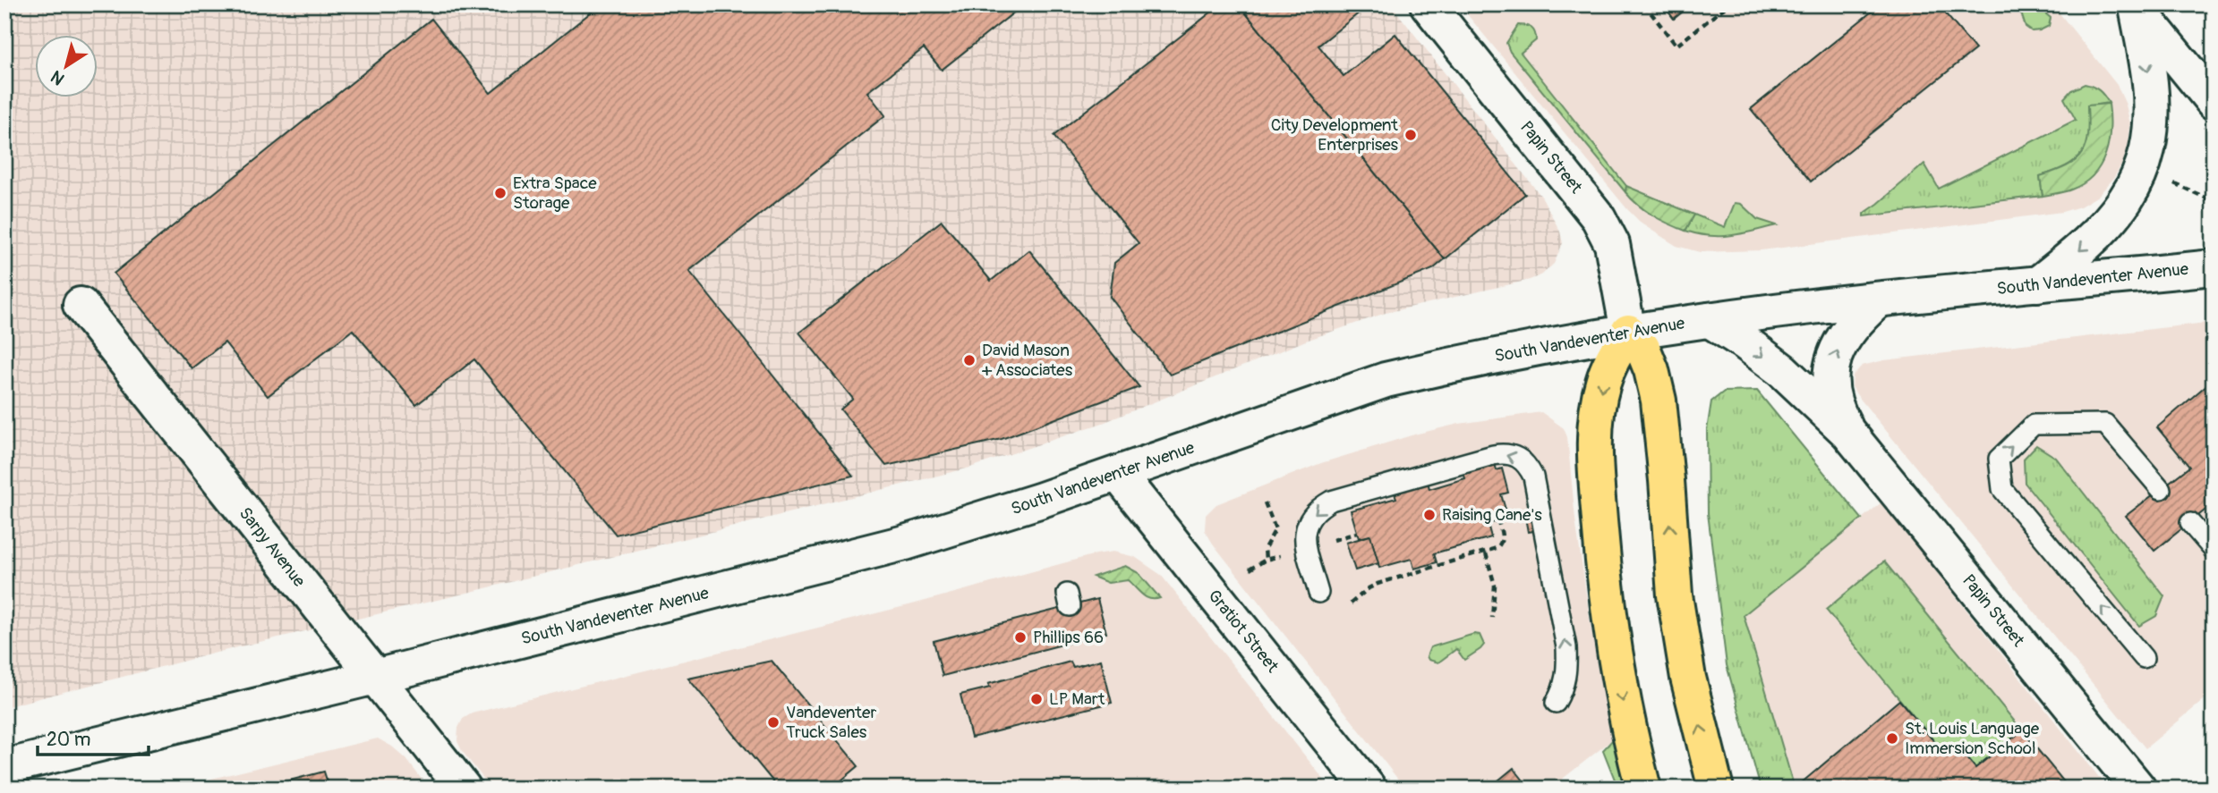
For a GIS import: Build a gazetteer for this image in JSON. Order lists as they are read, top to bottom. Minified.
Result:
{"streets":{"main road":["Papin Street","South Vandeventer Avenue","Sarpy Avenue","Gratiot Street"]},"crossings":[["Papin Street","South Vandeventer Avenue"],["South Vandeventer Avenue","Sarpy Avenue"],["South Vandeventer Avenue","Gratiot Street"]],"places":["City Development Enterprises","Extra Space Storage","David Mason + Associates","Raising Cane's","Phillips 66","LP Mart","Vandeventer Truck Sales","St. Louis Language Immersion School"],"scale_bar":"20 m","north":"bottom left"}
